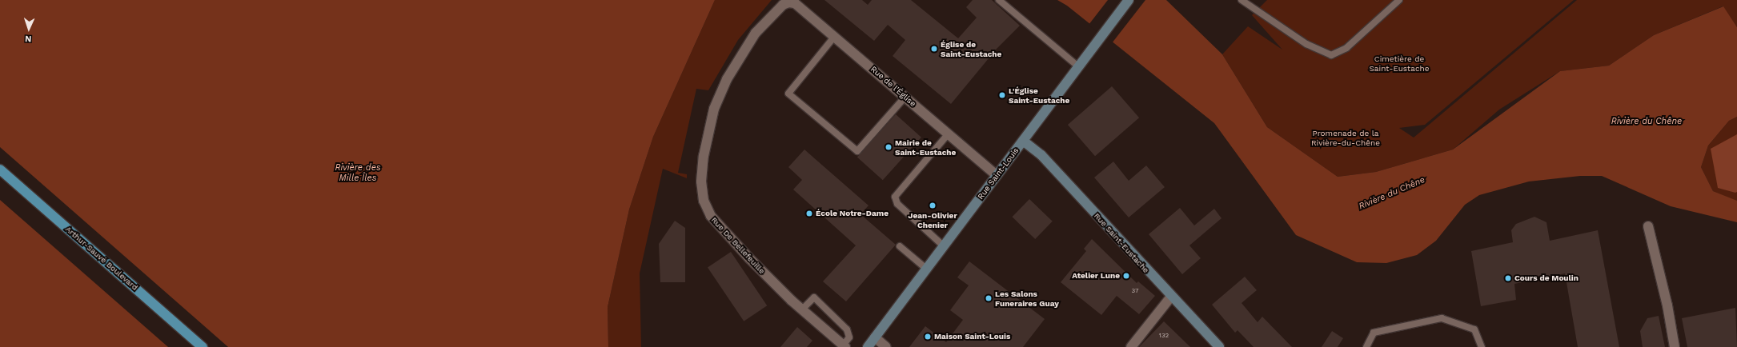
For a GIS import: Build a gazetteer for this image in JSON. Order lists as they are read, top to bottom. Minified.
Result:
{"streets":{"main road":["Rue Saint-Louis","Rue Saint-Eustache","Arthur-Sauvé Boulevard"],"street":["Rue de l'Église","Rue De Bellefeuille"]},"crossings":[["Rue de l'Église","Rue Saint-Louis"],["Rue de l'Église","Rue De Bellefeuille"],["Rue Saint-Louis","Rue Saint-Eustache"]],"water":["Rivière du Chêne","Rivière des Mille Îles"],"parks":["Cimetière de Saint-Eustache","Promenade de la Rivière-du-Chêne"],"places":["Église de Saint-Eustache","L'Église Saint-Eustache","Mairie de Saint-Eustache","Jean-Olivier Chenier","École Notre-Dame","Atelier Lune","Cours de Moulin","Les Salons Funeraires Guay","Maison Saint-Louis"],"house_numbers":["37","132"],"north":"bottom"}
